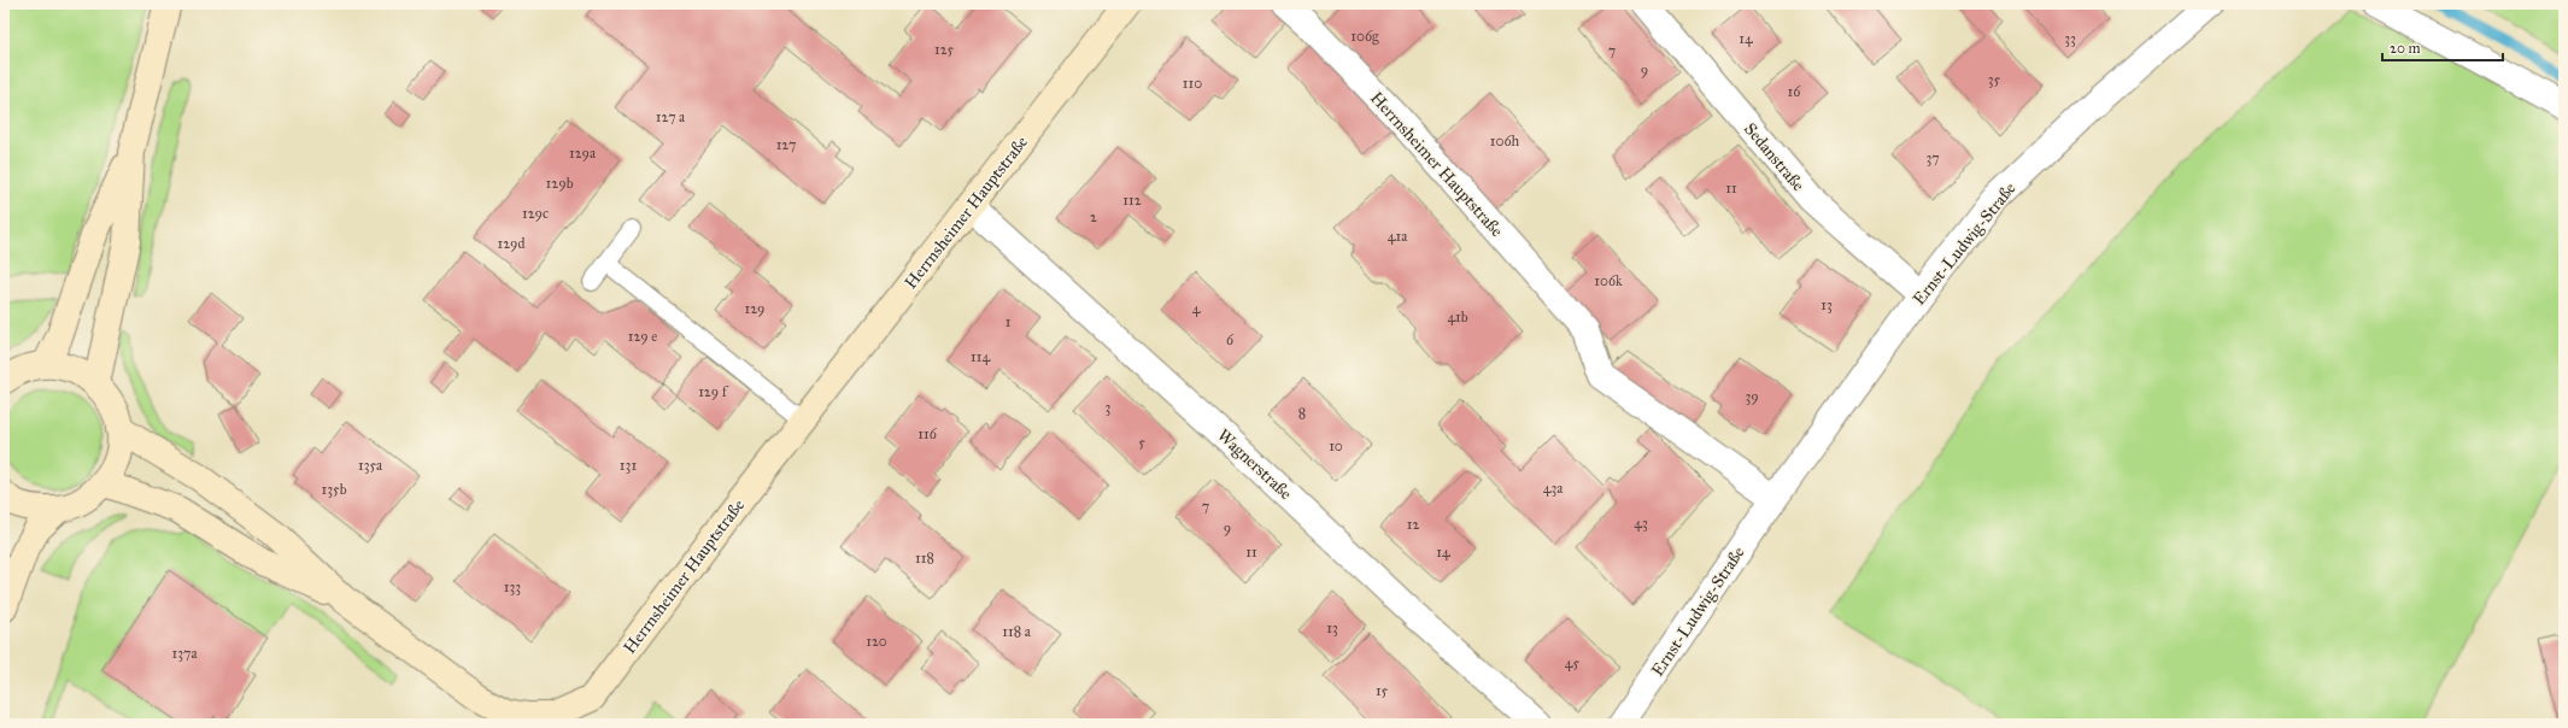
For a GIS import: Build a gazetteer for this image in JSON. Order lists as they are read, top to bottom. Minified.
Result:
{"streets":{"street":["Sedanstraße","Herrnsheimer Hauptstraße","Ernst-Ludwig-Straße","Wagnerstraße"]},"crossings":[["Sedanstraße","Ernst-Ludwig-Straße"],["Herrnsheimer Hauptstraße","Ernst-Ludwig-Straße"],["Herrnsheimer Hauptstraße","Wagnerstraße"]],"house_numbers":["106g","14","33","125","7","9","35","110","16","127 a","106h","127","129a","37","129b","11","112","129c","2","41a","129d","106k","13","129","4","41b","1","129 e","6","114","129 f","39","3","8","116","5","10","135a","131","43a","135b","7","43","12","9","11","14","118","133","13","118 a","120","137a","45","15"],"scale_bar":"20 m"}
